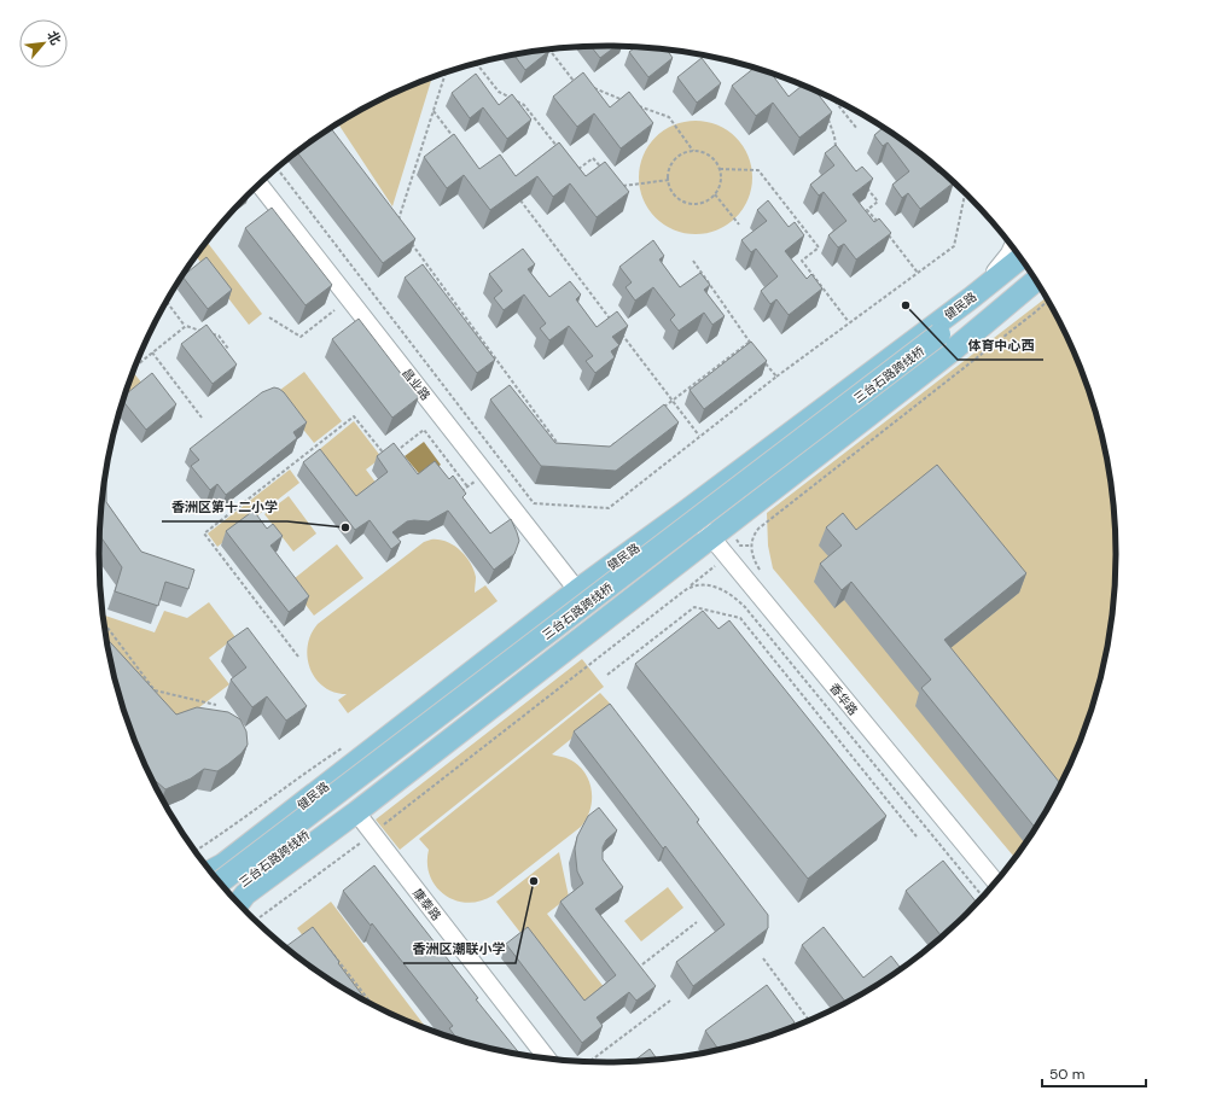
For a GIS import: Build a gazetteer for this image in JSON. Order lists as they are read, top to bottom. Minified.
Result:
{"streets":{"main road":["健民路","三台石路跨线桥"],"street":["昌业路","香华路","康泰路"]},"crossings":[["健民路","昌业路"],["健民路","香华路"]],"places":["体育中心西","香洲区第十二小学","香洲区潮联小学"],"scale_bar":"50 m","north":"top right"}
